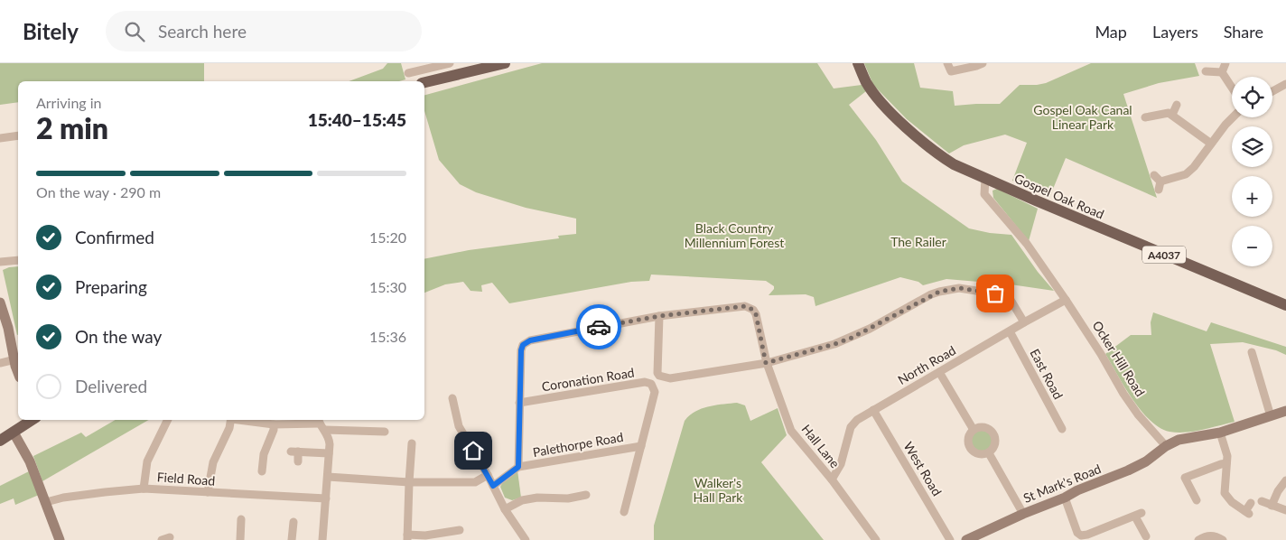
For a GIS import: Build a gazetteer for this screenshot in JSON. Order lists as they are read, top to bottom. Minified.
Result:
{"streets":{"main road":["Gospel Oak Road","A4037"],"street":["Ocker Hill Road","North Road","East Road","Coronation Road","Palethorpe Road","Hall Lane","West Road","Field Road","St Mark's Road"]},"crossings":[["Gospel Oak Road","Ocker Hill Road"],["Ocker Hill Road","North Road"],["Ocker Hill Road","St Mark's Road"],["North Road","East Road"],["North Road","Hall Lane"],["North Road","West Road"],["Coronation Road","Palethorpe Road"]],"parks":["Gospel Oak Canal Linear Park","Black Country Millennium Forest","The Railer","Walker's Hall Park"],"page":{"header":"Bitely","search":"Search here","nav":["Map","Layers","Share"],"map_buttons":["+","−"],"heading":["2 min","Arriving in","15:40–15:45"],"bar":"On the way · 290 m","list":[["Confirmed","15:20"],["Preparing","15:30"],["On the way","15:36"],"Delivered"]}}
